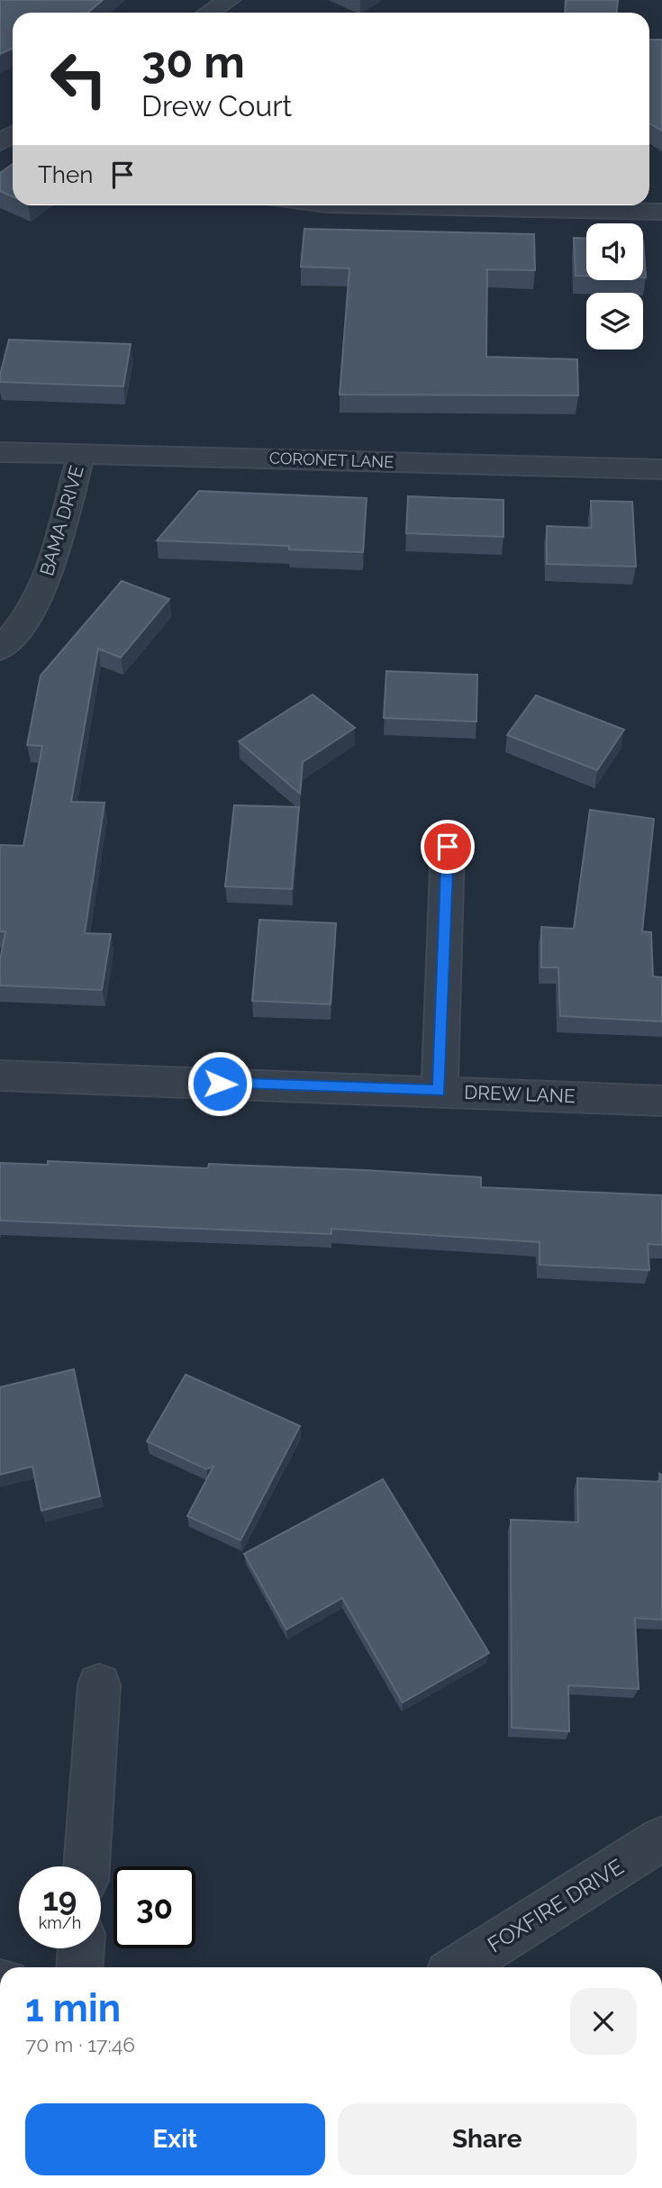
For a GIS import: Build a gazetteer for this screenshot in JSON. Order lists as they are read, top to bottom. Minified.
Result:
{"streets":{"street":["CORONET LANE","BAMA DRIVE","DREW LANE","FOXFIRE DRIVE"]},"crossings":[["CORONET LANE","BAMA DRIVE"]],"page":{"turn":["30 m","Drew Court"],"then":"Then","speed":"19 km/h","limit":"30","heading":["1 min","70 m · 17:46"],"buttons":["Exit","Share"]}}
